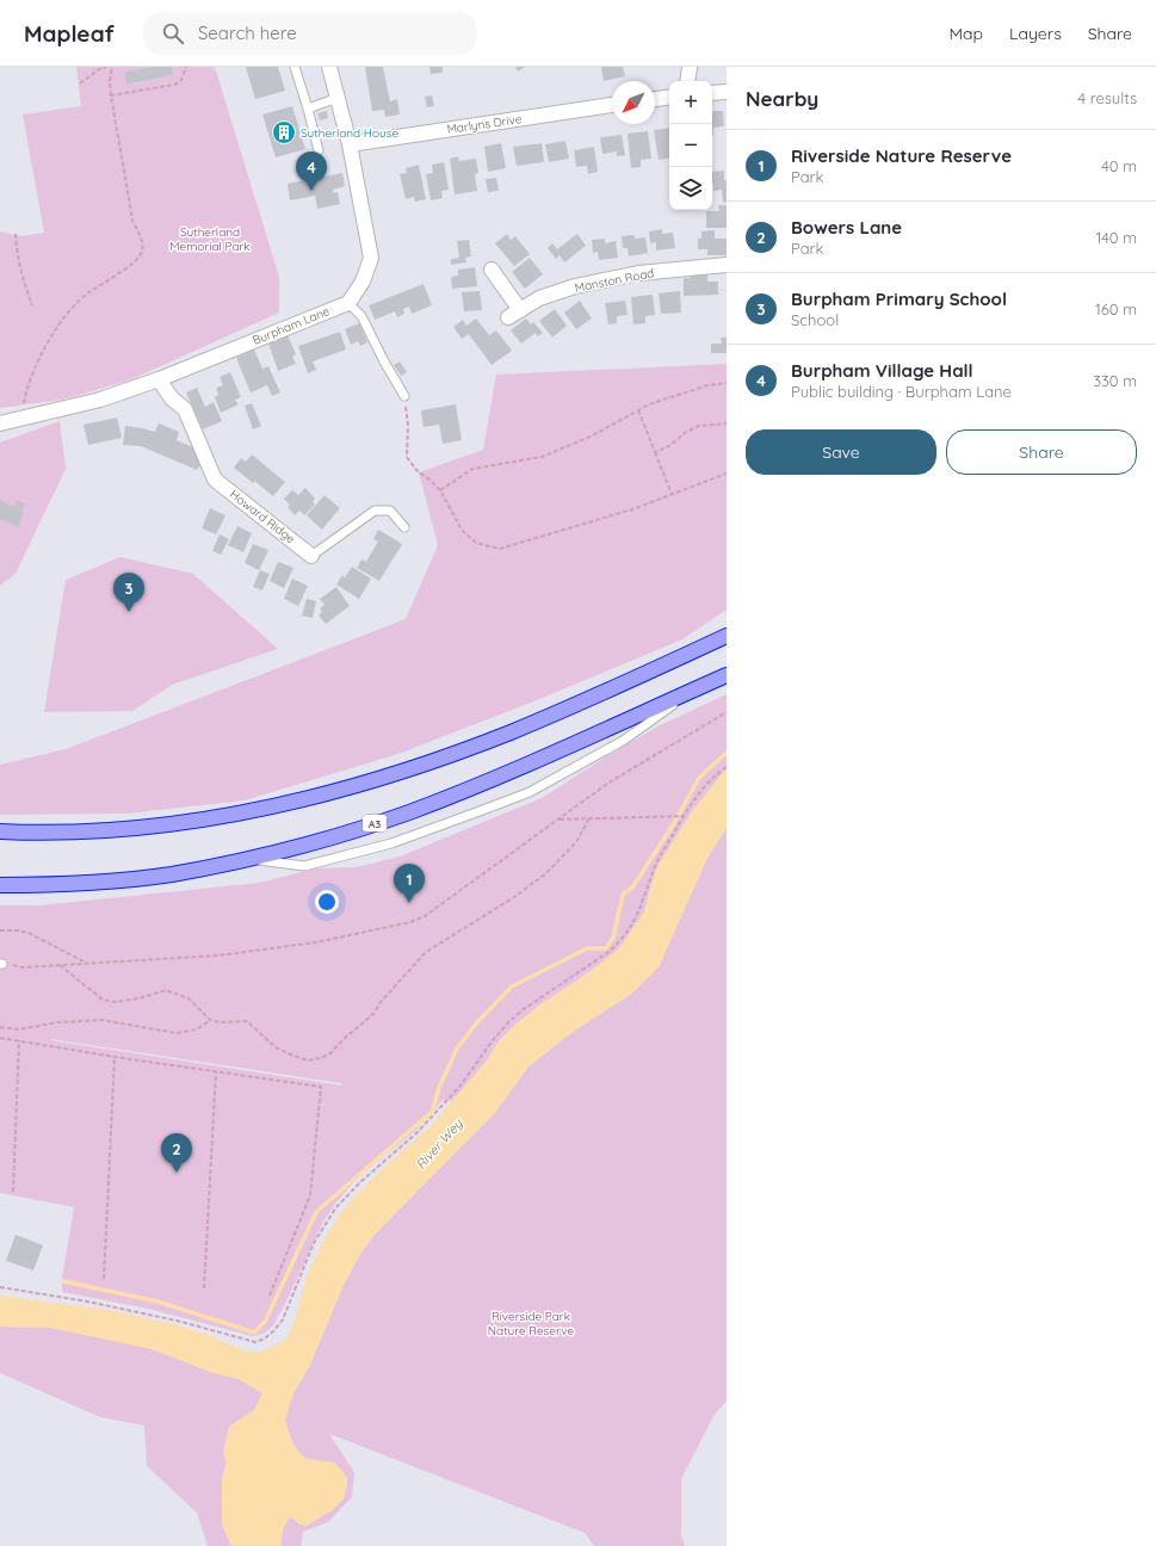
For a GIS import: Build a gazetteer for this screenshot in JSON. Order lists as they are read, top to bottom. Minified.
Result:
{"streets":{"highway":["A3"],"street":["Marlyns Drive","Manston Road","Burpham Lane","Howard Ridge"]},"crossings":[["Burpham Lane","Howard Ridge"]],"water":["River Wey"],"parks":["Sutherland Memorial Park","Riverside Park Nature Reserve"],"places":{"building":["Sutherland House"]},"north":"bottom left","page":{"header":"Mapleaf","search":"Search here","nav":["Map","Layers","Share"],"heading":["Nearby","4 results"],"map_buttons":["+","−"],"list":[{"mark":"1","name":"Riverside Nature Reserve","note":"Park","value":"40 m"},{"mark":"2","name":"Bowers Lane","note":"Park","value":"140 m"},{"mark":"3","name":"Burpham Primary School","note":"School","value":"160 m"},{"mark":"4","name":"Burpham Village Hall","note":"Public building · Burpham Lane","value":"330 m"}],"pins":["4","3","1","2"],"buttons":["Save","Share"]}}
